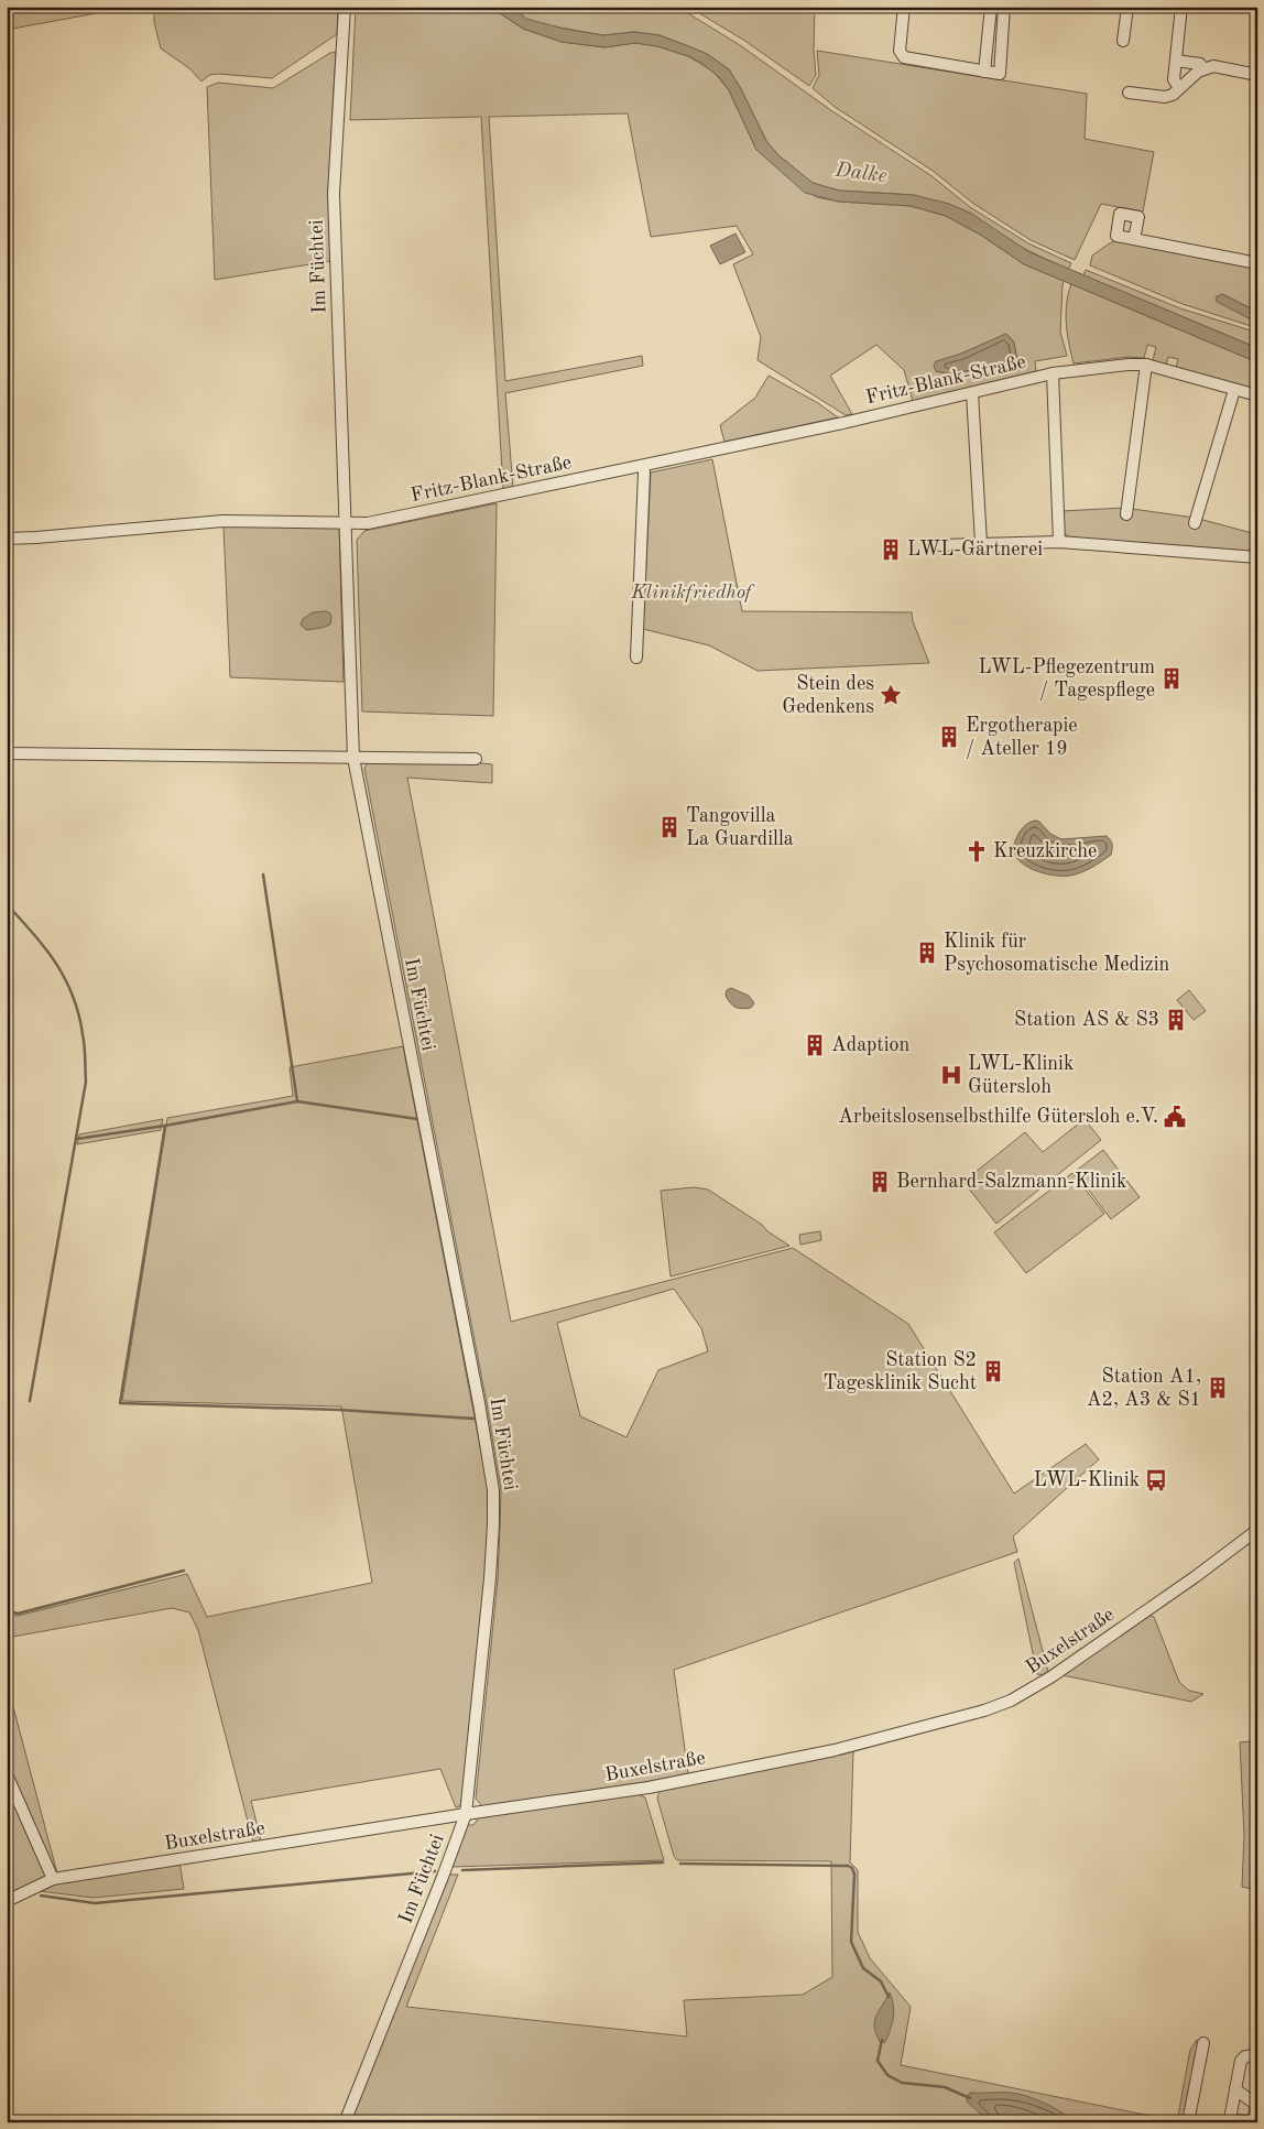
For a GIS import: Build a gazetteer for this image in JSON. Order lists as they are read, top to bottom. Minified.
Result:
{"streets":{"street":["Im Füchtei","Fritz-Blank-Straße","Buxelstraße"]},"crossings":[["Im Füchtei","Fritz-Blank-Straße"],["Im Füchtei","Buxelstraße"]],"water":["Dalke"],"parks":["Klinikfriedhof"],"places":{"building":["LWL-Gärtnerei","LWL-Pflegezentrum / Tagespflege","Ergotherapie / Ateller 19","Tangovilla La Guardilla","Klinik für Psychosomatische Medizin","Station AS & S3","Adaption","Bernhard-Salzmann-Klinik","Station S2 Tagesklinik Sucht","Station A1, A2, A3 & S1"],"place":["Stein des Gedenkens"],"church":["Kreuzkirche"],"hospital":["LWL-Klinik Gütersloh"],"public building":["Arbeitslosenselbsthilfe Gütersloh e.V."],"bus stop":["LWL-Klinik"]}}
